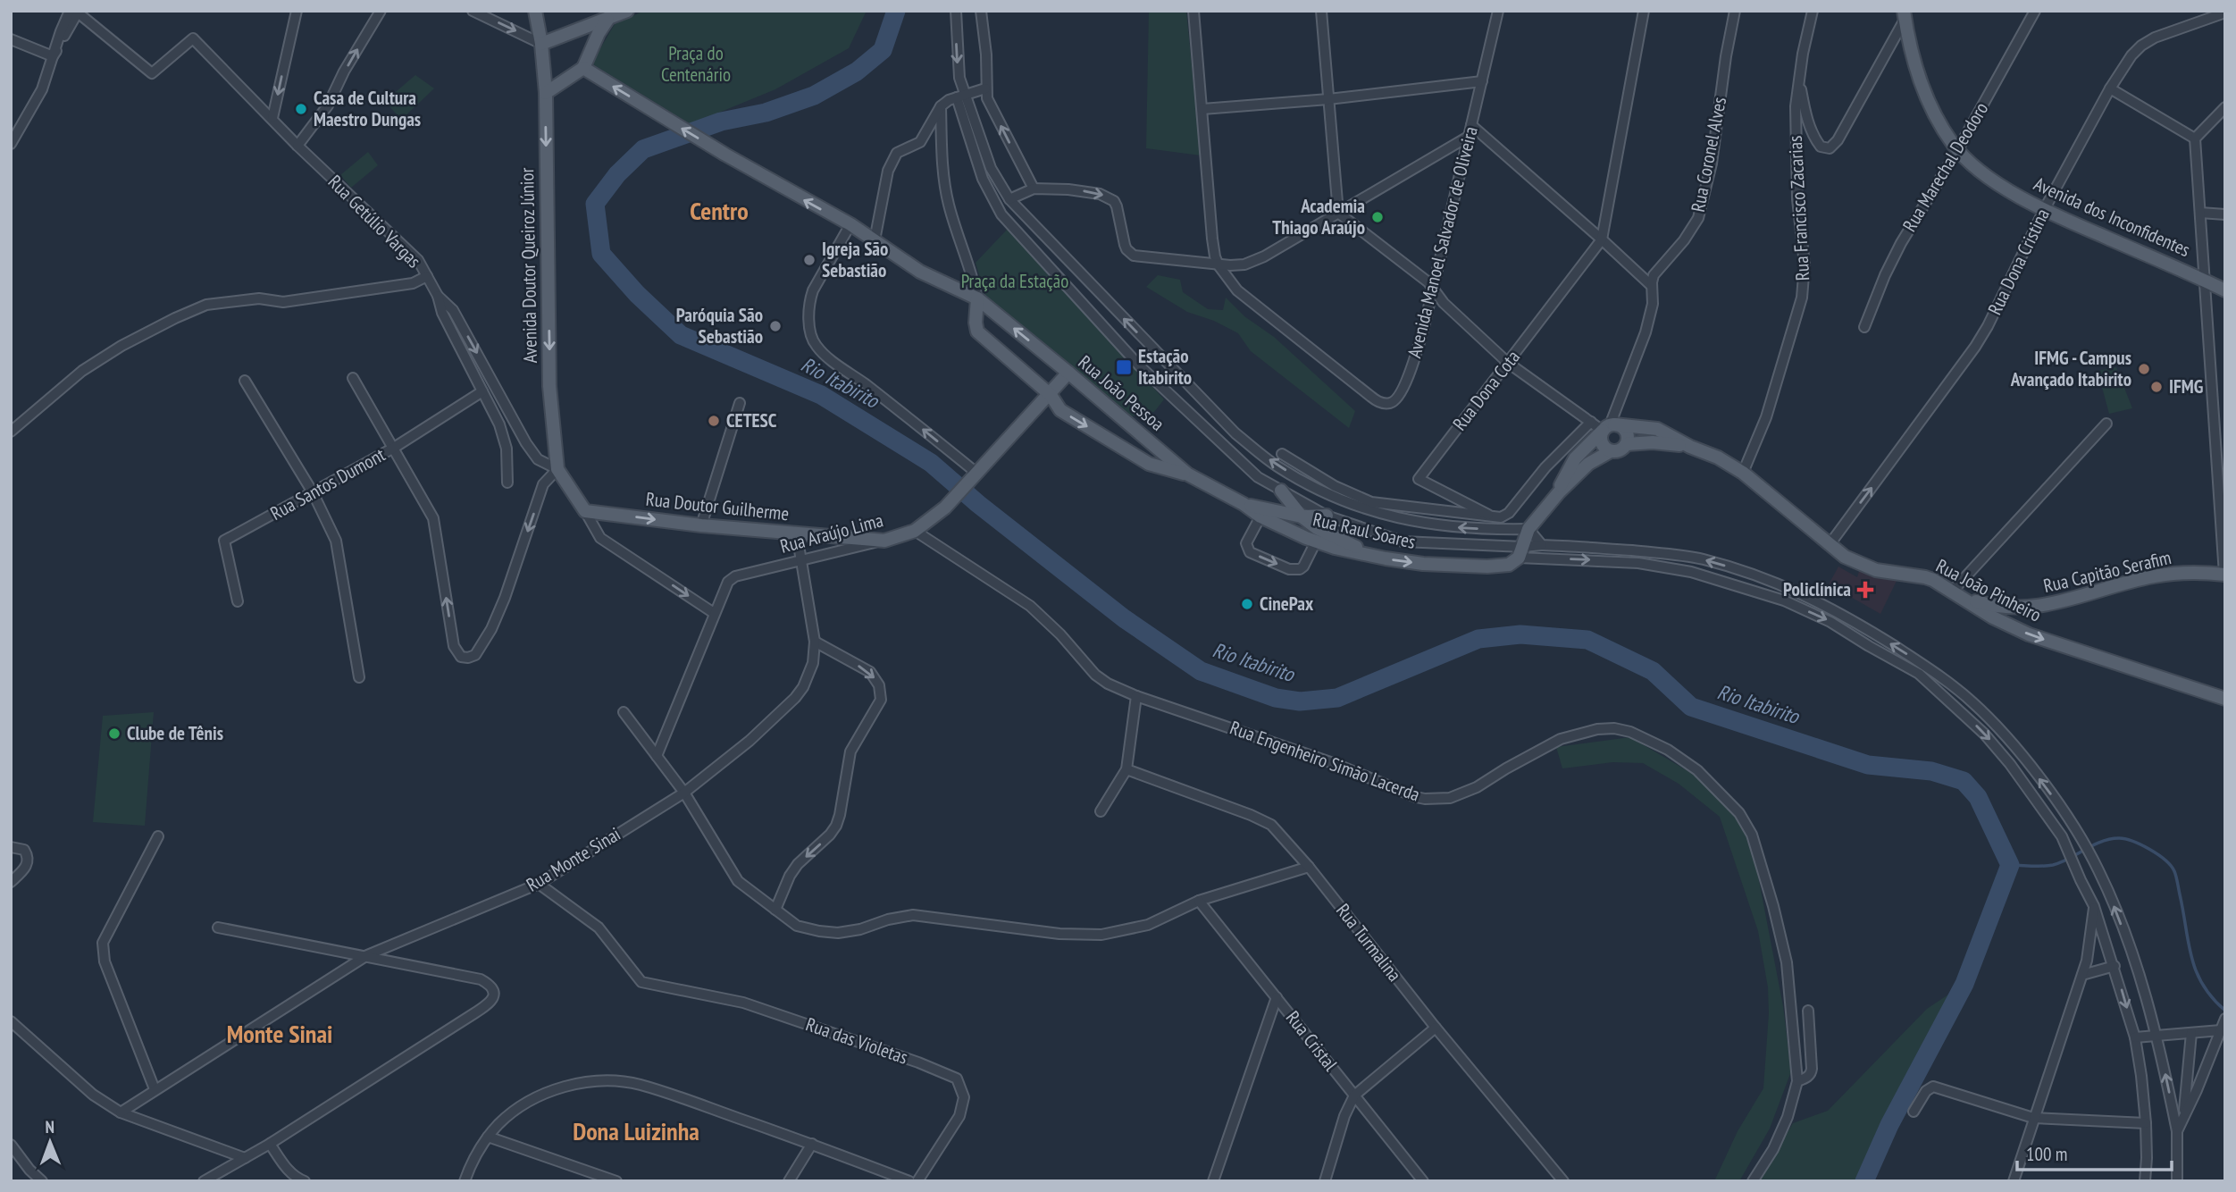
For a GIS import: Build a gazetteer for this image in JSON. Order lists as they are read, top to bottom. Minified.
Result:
{"streets":{"main road":["Avenida dos Inconfidentes","Avenida Doutor Queiroz Júnior","Rua João Pessoa","Rua Doutor Guilherme","Rua Raul Soares","Rua Araújo Lima","Rua Capitão Serafim","Rua João Pinheiro"],"street":["Rua Coronel Alves","Rua Marechal Deodoro","Rua Francisco Zacarias","Rua Getúlio Vargas","Avenida Manoel Salvador de Oliveira","Rua Dona Cristina","Rua Dona Cota","Rua Santos Dumont","Rua Engenheiro Simão Lacerda","Rua Monte Sinai","Rua Turmalina","Rua das Violetas","Rua Cristal"]},"crossings":[["Rua Marechal Deodoro","Avenida dos Inconfidentes"],["Rua Francisco Zacarias","Rua João Pinheiro"],["Avenida dos Inconfidentes","Rua Dona Cristina"],["Rua Getúlio Vargas","Avenida Doutor Queiroz Júnior"],["Rua Dona Cristina","Rua João Pinheiro"],["Avenida Doutor Queiroz Júnior","Rua Doutor Guilherme"],["Rua João Pessoa","Rua Raul Soares"],["Rua João Pessoa","Rua Araújo Lima"],["Rua Doutor Guilherme","Rua Araújo Lima"],["Rua Doutor Guilherme","Rua Monte Sinai"],["Rua Araújo Lima","Rua Engenheiro Simão Lacerda"],["Rua Araújo Lima","Rua Monte Sinai"],["Rua Capitão Serafim","Rua João Pinheiro"],["Rua Monte Sinai","Rua das Violetas"]],"one_way":["Rua Dona Cristina","Avenida Doutor Queiroz Júnior","Rua Doutor Guilherme","Rua Raul Soares","Rua João Pinheiro"],"districts":["Centro","Monte Sinai","Dona Luizinha"],"water":["Rio Itabirito"],"parks":["Praça do Centenário","Praça da Estação"],"places":{"other":["Casa de Cultura Maestro Dungas","Academia Thiago Araújo","Igreja São Sebastião","Paróquia São Sebastião","IFMG - Campus Avançado Itabirito","IFMG","CETESC","CinePax","Clube de Tênis"],"transit":["Estação Itabirito"],"health":["Policlínica"]},"scale_bar":"100 m","north":"top"}
